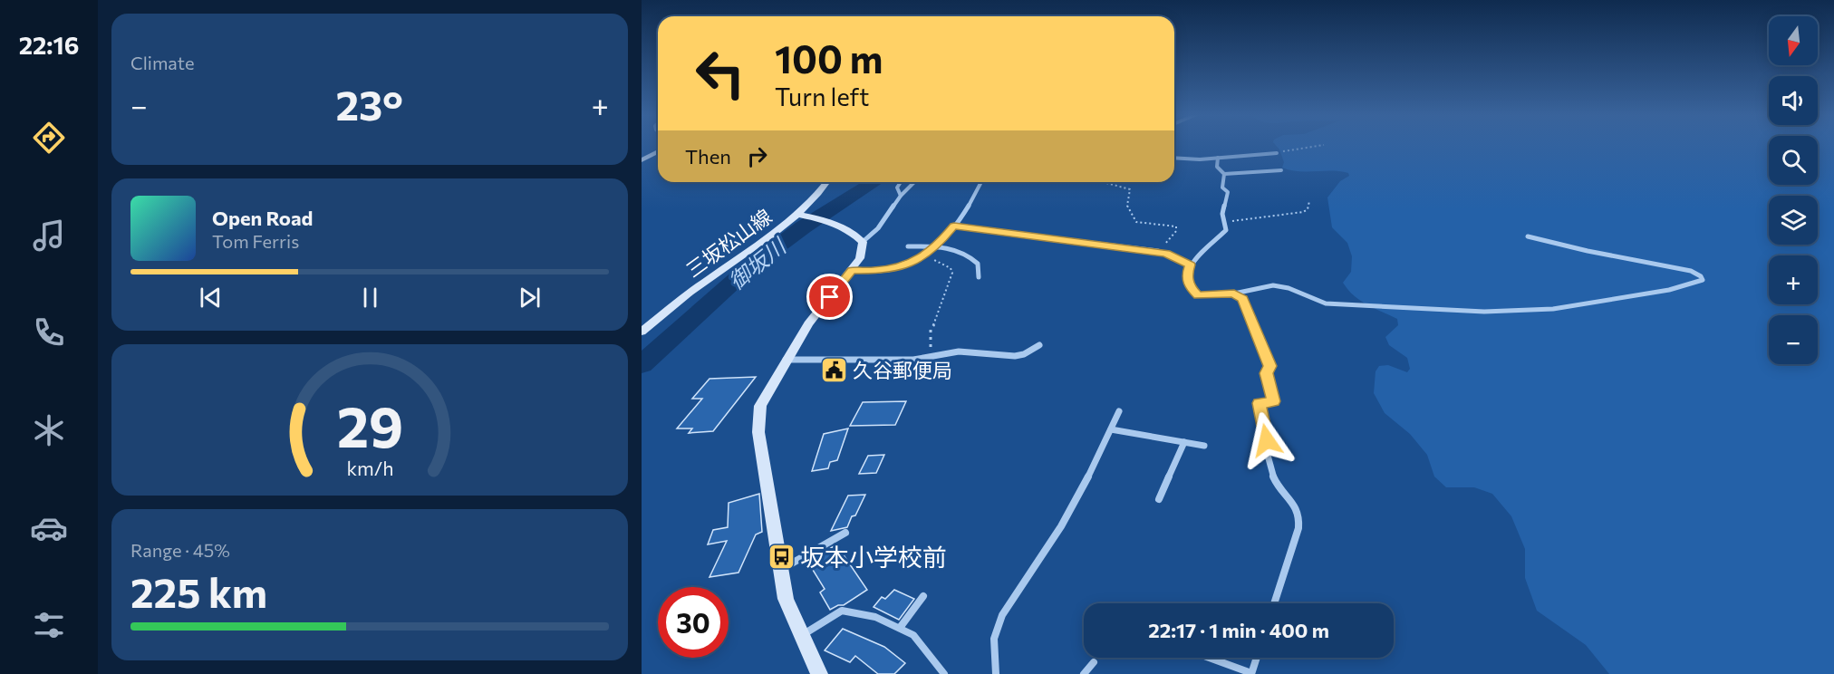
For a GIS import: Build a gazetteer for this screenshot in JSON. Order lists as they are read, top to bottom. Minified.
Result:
{"streets":{"main road":["三坂松山線"]},"water":["御坂川"],"places":{"public building":["久谷郵便局"],"bus stop":["坂本小学校前"]},"north":"bottom","page":{"tabs":"22:16","tile":["Climate",["Range · 45%","225 km"]],"map_buttons":["+","−"],"turn":["100 m","Turn left"],"heat":["−","23°","+"],"then":"Then","song":["Open Road","Tom Ferris"],"limit":"30","trip":"22:17 · 1 min · 400 m","gauge":["29","km/h"]}}
